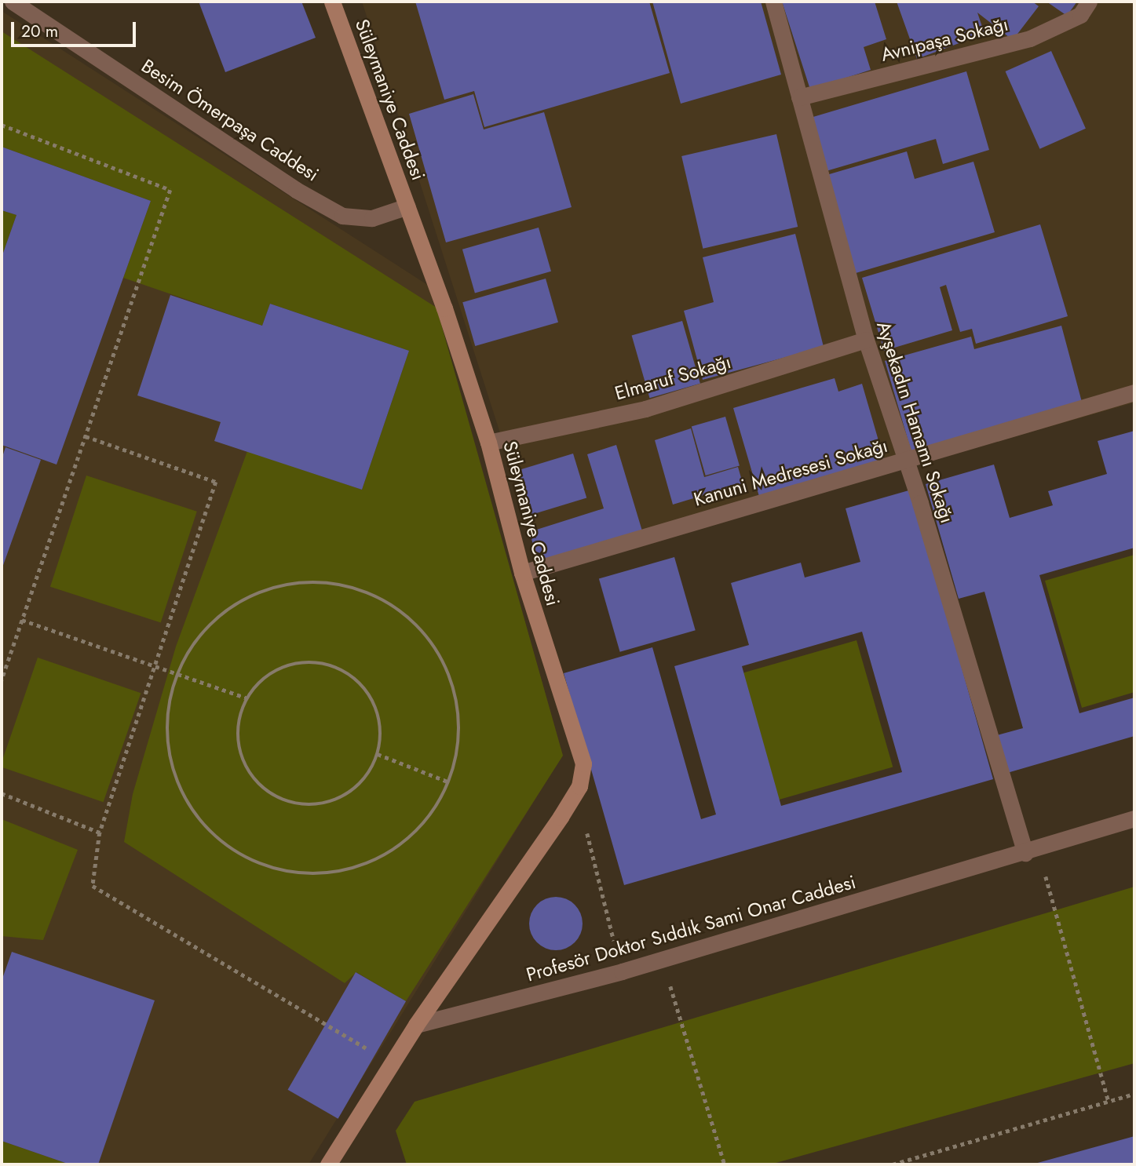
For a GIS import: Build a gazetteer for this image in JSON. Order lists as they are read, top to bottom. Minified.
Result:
{"streets":{"main road":["Süleymaniye Caddesi"],"street":["Avnipaşa Sokağı","Besim Ömerpaşa Caddesi","Elmaruf Sokağı","Ayşekadın Hamamı Sokağı","Kanuni Medresesi Sokağı","Profesör Doktor Sıddık Sami Onar Caddesi"]},"crossings":[["Avnipaşa Sokağı","Ayşekadın Hamamı Sokağı"],["Süleymaniye Caddesi","Besim Ömerpaşa Caddesi"],["Süleymaniye Caddesi","Elmaruf Sokağı"],["Süleymaniye Caddesi","Kanuni Medresesi Sokağı"],["Süleymaniye Caddesi","Profesör Doktor Sıddık Sami Onar Caddesi"],["Elmaruf Sokağı","Ayşekadın Hamamı Sokağı"],["Ayşekadın Hamamı Sokağı","Kanuni Medresesi Sokağı"],["Ayşekadın Hamamı Sokağı","Profesör Doktor Sıddık Sami Onar Caddesi"]],"scale_bar":"20 m"}
